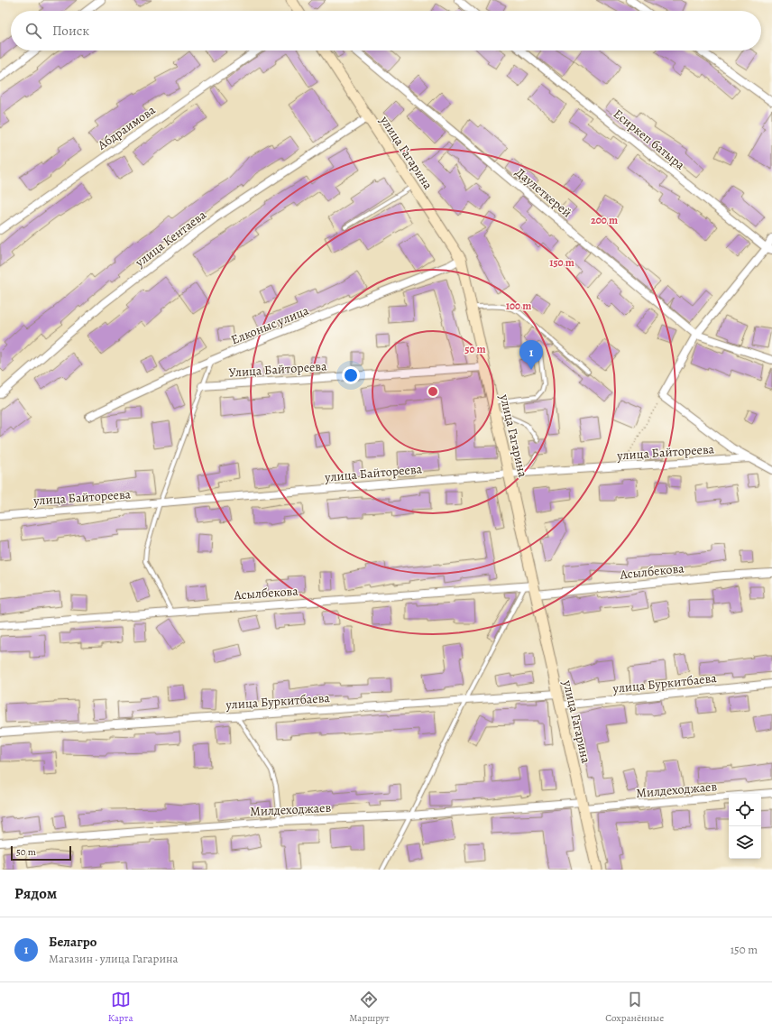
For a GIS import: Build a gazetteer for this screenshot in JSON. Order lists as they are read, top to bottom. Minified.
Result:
{"streets":{"main road":["улица Гагарина"],"street":["Абдраимова","Есиркеп батыра","Даулеткерей","улица Кентаева","Елконыс улица","Улица Байтореева","улица Байтореева","Асылбекова","улица Буркитбаева","Милдеходжаев"]},"crossings":[["улица Гагарина","улица Кентаева"],["улица Гагарина","Елконыс улица"],["улица Гагарина","Улица Байтореева"],["улица Гагарина","улица Байтореева"],["улица Гагарина","Асылбекова"],["улица Гагарина","улица Буркитбаева"],["улица Гагарина","Милдеходжаев"]],"scale_bar":"50 m","page":{"search":"Поиск","pins":"1","scale":"50 m","heading":"Рядом","list":[{"mark":"1","name":"Белагро","note":"Магазин · улица Гагарина","value":"150 m"}],"nav":["Карта","Маршрут","Сохранённые"]},"rings":["200 m","150 m","100 m","50 m"]}
